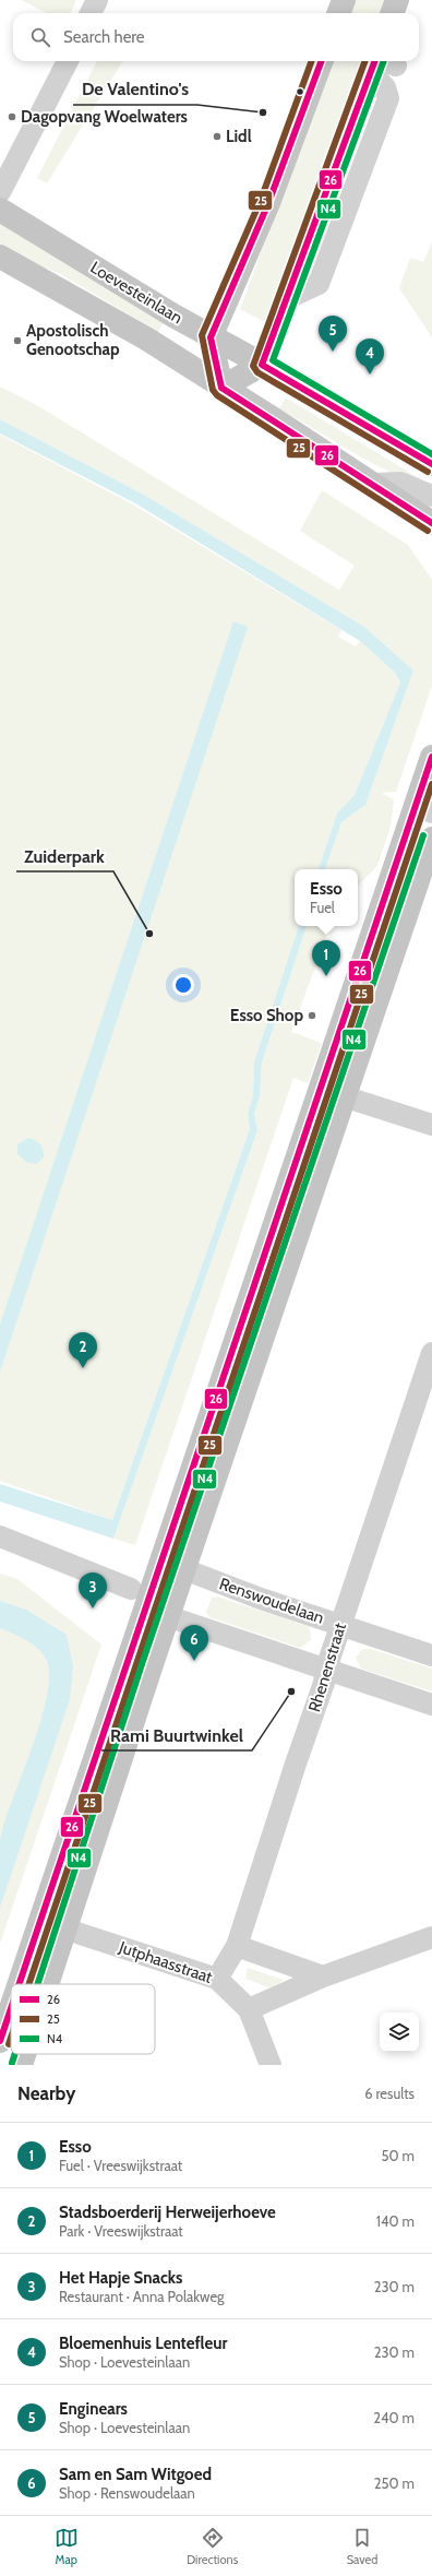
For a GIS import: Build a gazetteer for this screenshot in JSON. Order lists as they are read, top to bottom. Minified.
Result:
{"streets":{"main road":["Loevesteinlaan"],"street":["Renswoudelaan","Rhenenstraat","Jutphaasstraat"]},"crossings":[["Renswoudelaan","Rhenenstraat"],["Rhenenstraat","Jutphaasstraat"]],"places":["De Valentino's","Dagopvang Woelwaters","Lidl","Apostolisch Genootschap","Zuiderpark","Esso Shop","Rami Buurtwinkel"],"lines":["transit line 26","transit line 25","transit line N4"],"legend":["26","25","N4"],"page":{"search":"Search here","pins":["5","4","1","2","3","6"],"popup":["Esso","Fuel"],"heading":["Nearby","6 results"],"list":[{"mark":"1","name":"Esso","note":"Fuel · Vreeswijkstraat","value":"50 m"},{"mark":"2","name":"Stadsboerderij Herweijerhoeve","note":"Park · Vreeswijkstraat","value":"140 m"},{"mark":"3","name":"Het Hapje Snacks","note":"Restaurant · Anna Polakweg","value":"230 m"},{"mark":"4","name":"Bloemenhuis Lentefleur","note":"Shop · Loevesteinlaan","value":"230 m"},{"mark":"5","name":"Enginears","note":"Shop · Loevesteinlaan","value":"240 m"},{"mark":"6","name":"Sam en Sam Witgoed","note":"Shop · Renswoudelaan","value":"250 m"}],"nav":["Map","Directions","Saved"]}}
